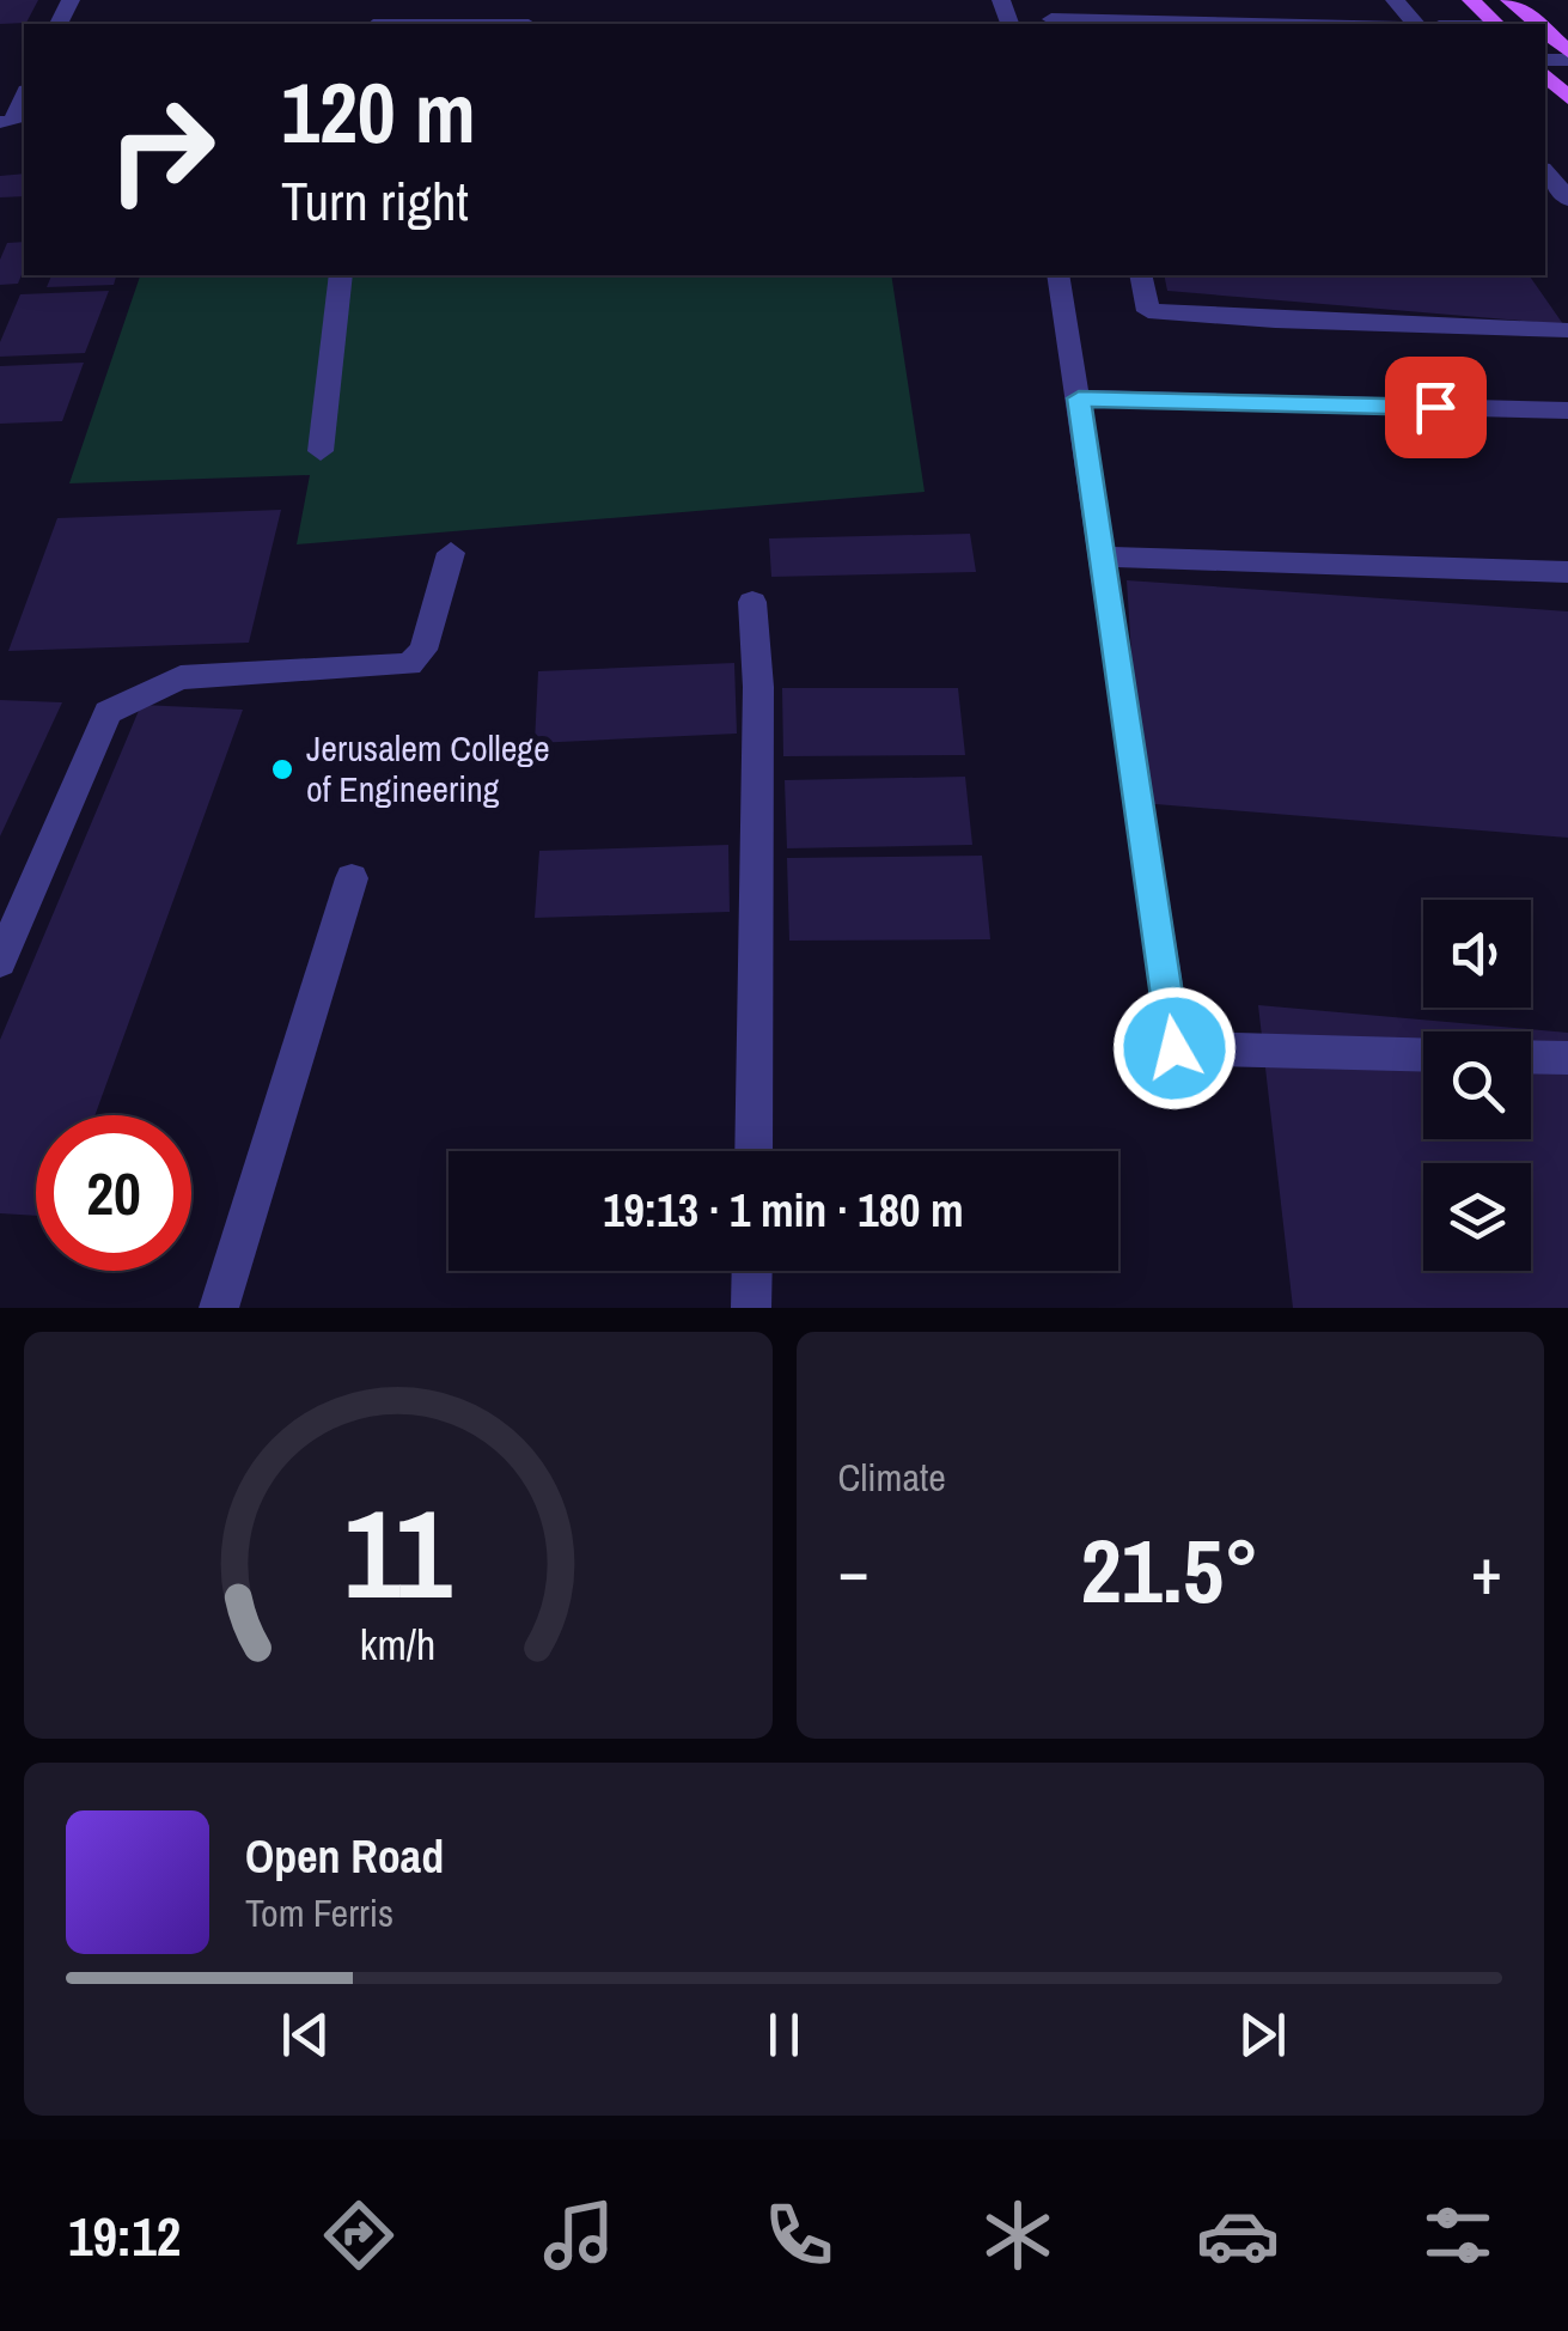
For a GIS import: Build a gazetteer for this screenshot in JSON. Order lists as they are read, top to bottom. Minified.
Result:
{"places":["Jerusalem College of Engineering"],"page":{"turn":["120 m","Turn right"],"limit":"20","trip":"19:13 · 1 min · 180 m","tile":"Climate","heat":["−","21.5°","+"],"song":["Open Road","Tom Ferris"],"tabs":"19:12","gauge":["11","km/h"]}}
